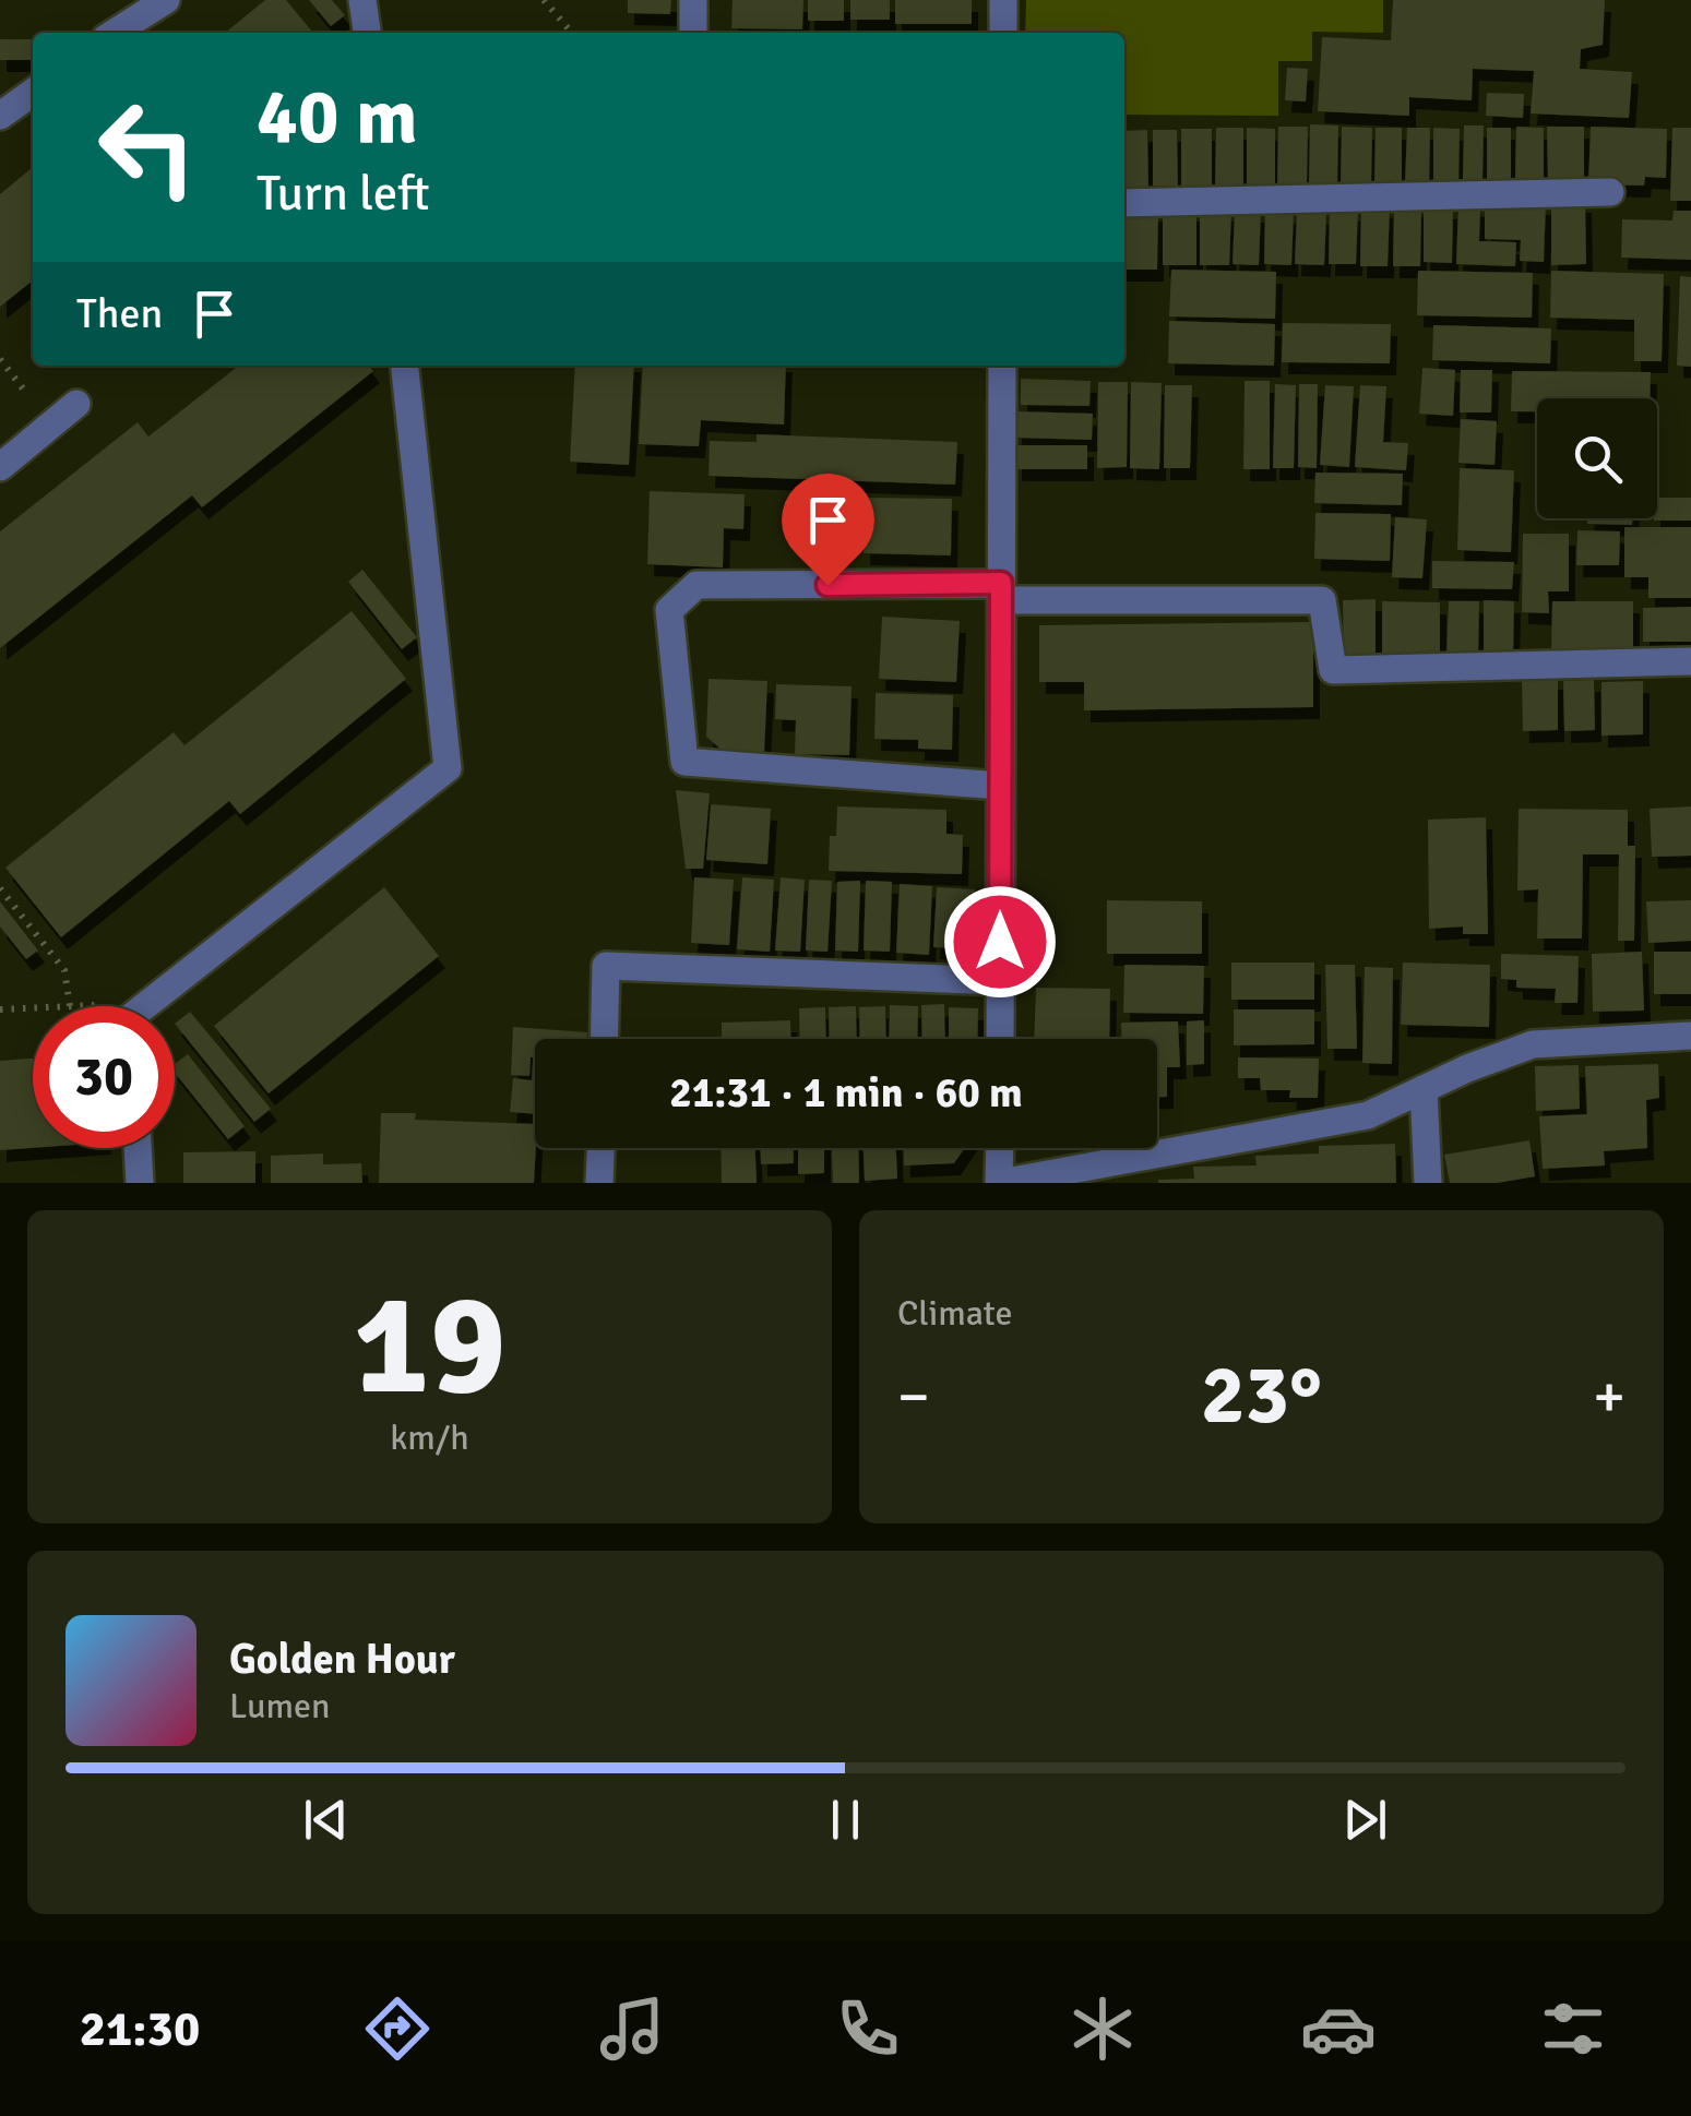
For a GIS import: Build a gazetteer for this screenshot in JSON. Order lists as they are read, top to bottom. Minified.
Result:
{"page":{"turn":["40 m","Turn left"],"then":"Then","limit":"30","trip":"21:31 · 1 min · 60 m","tile":[["19","km/h"],"Climate"],"heat":["−","23°","+"],"song":["Golden Hour","Lumen"],"tabs":"21:30"}}
